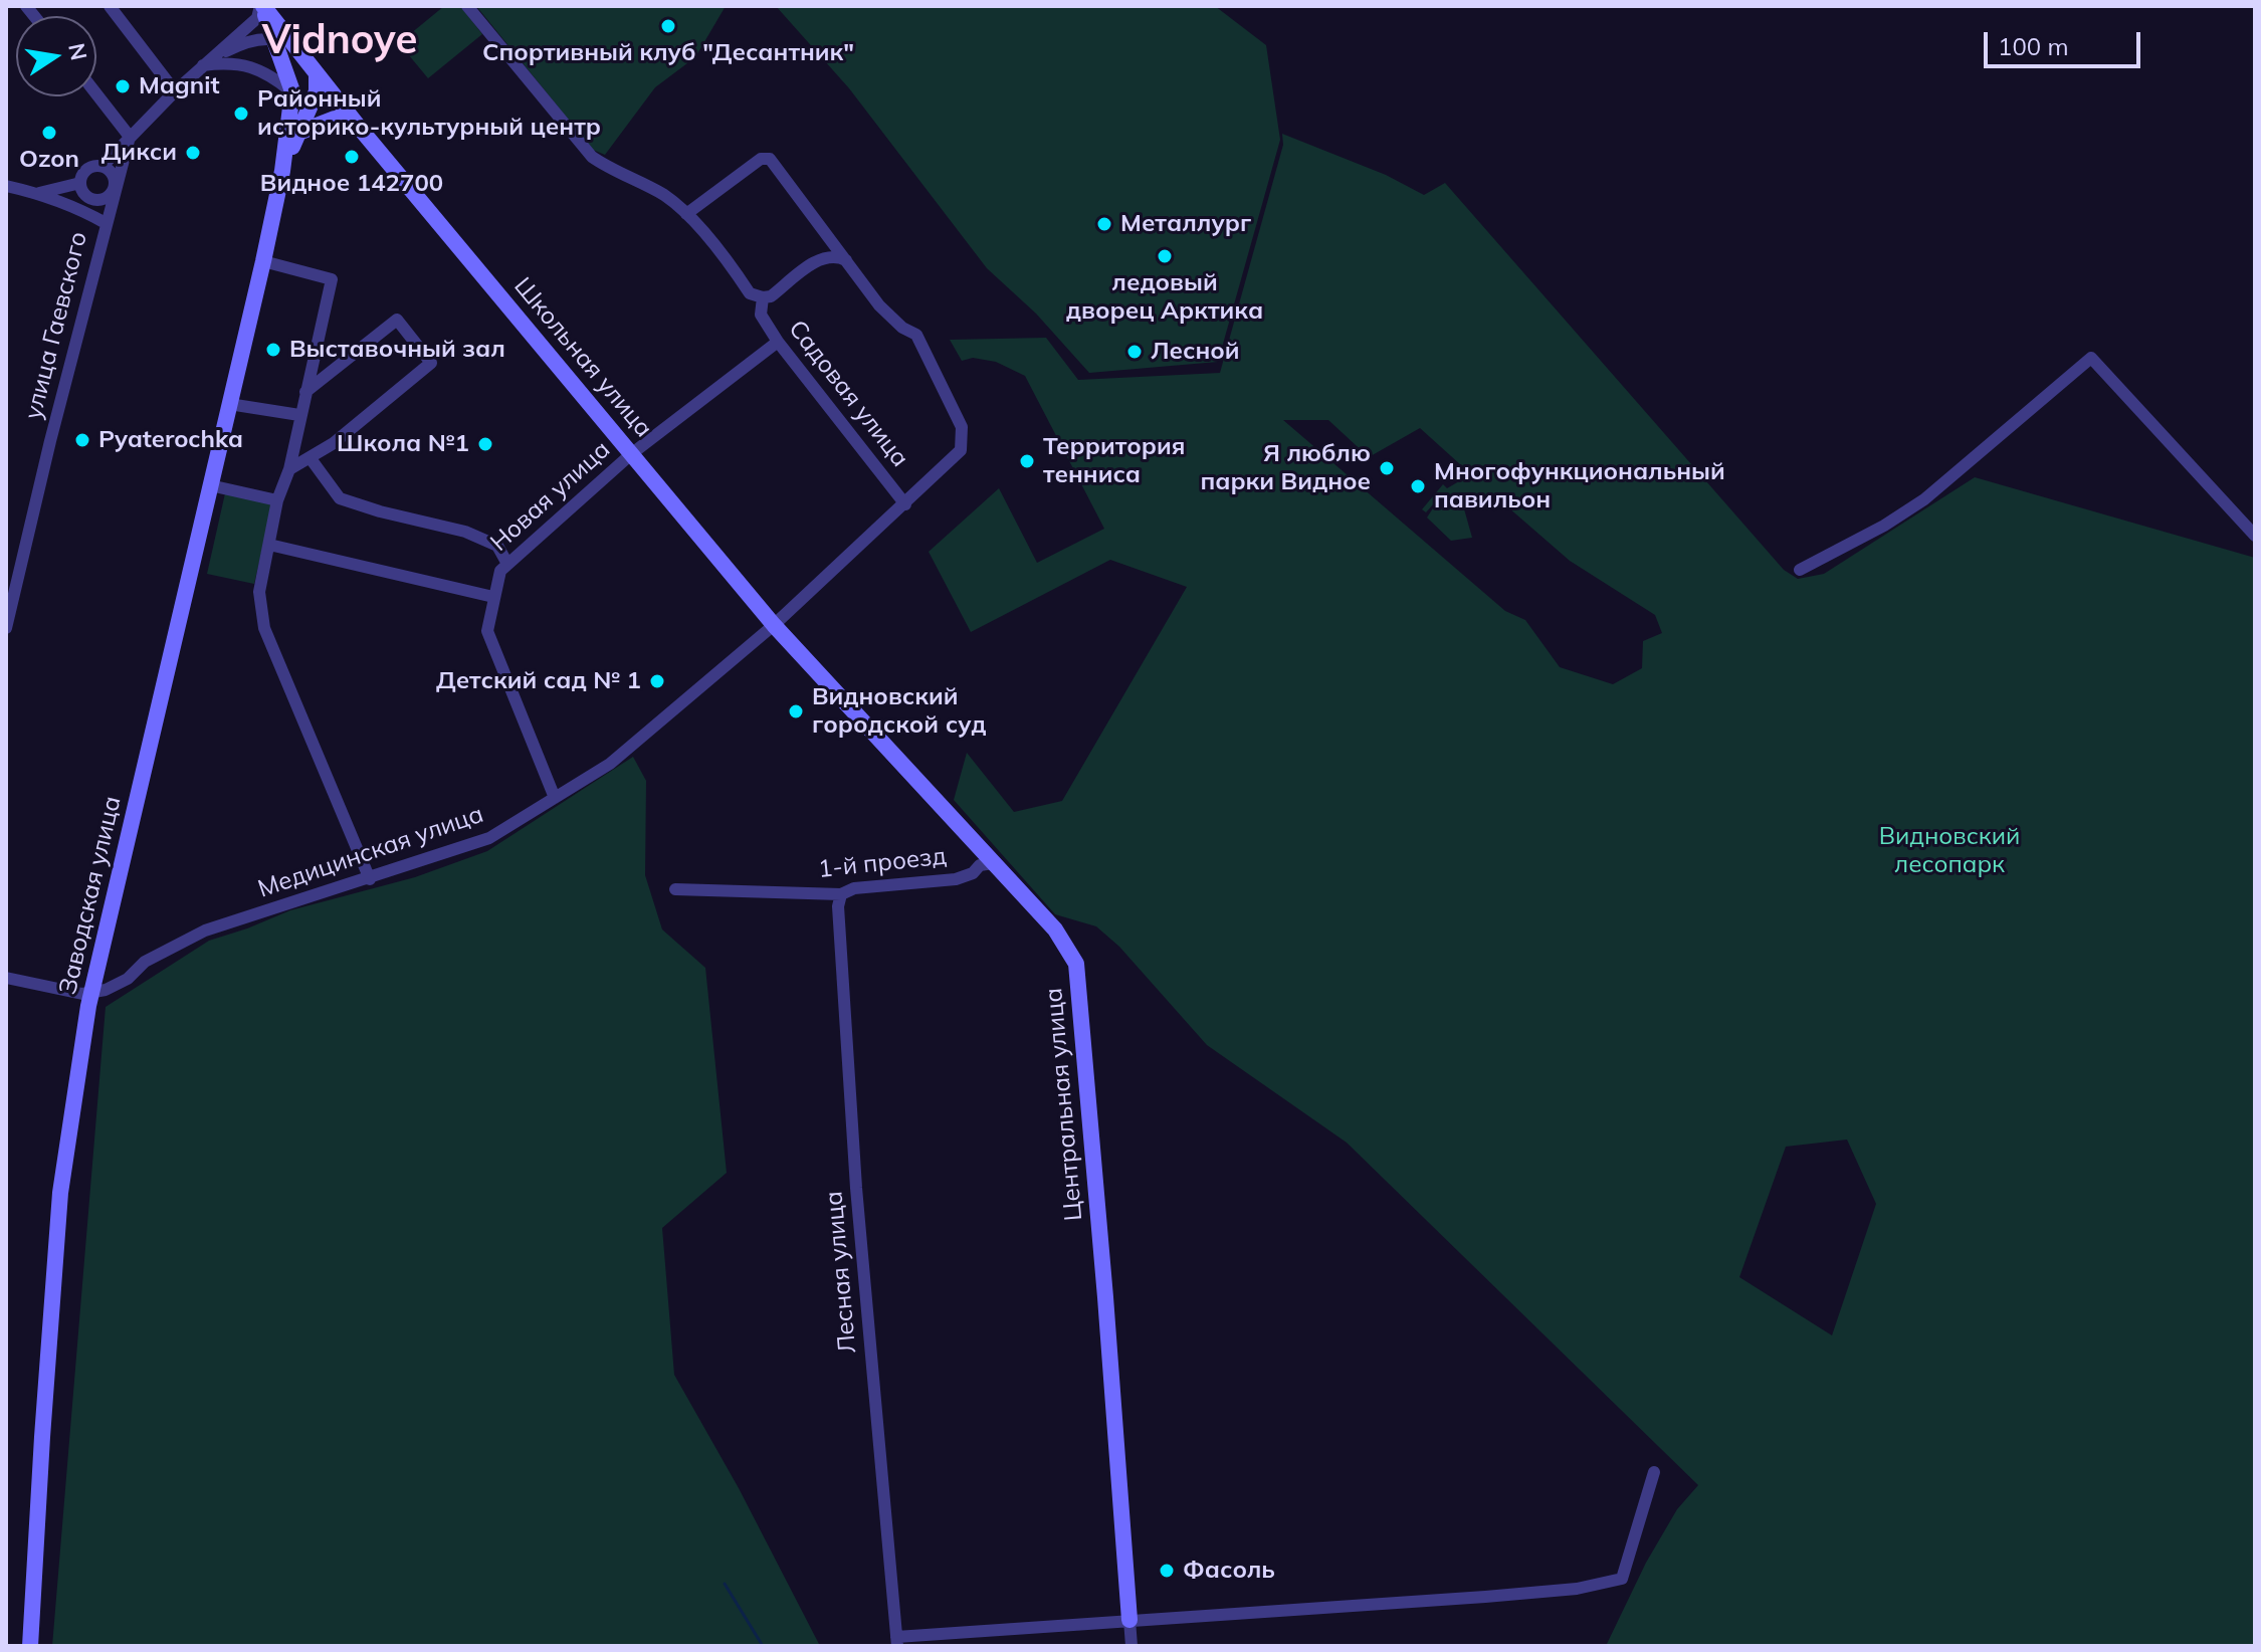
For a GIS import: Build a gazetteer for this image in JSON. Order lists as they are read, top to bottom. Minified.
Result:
{"streets":{"street":["улица Гаевского","Школьная улица","Садовая улица","Новая улица","Медицинская улица","1-й проезд","Заводская улица","Центральная улица","Лесная улица"]},"crossings":[["Школьная улица","Новая улица"],["Школьная улица","Медицинская улица"],["Школьная улица","Центральная улица"],["Садовая улица","Новая улица"],["Садовая улица","Медицинская улица"],["Новая улица","Медицинская улица"],["Медицинская улица","Заводская улица"],["Медицинская улица","Центральная улица"],["1-й проезд","Центральная улица"],["1-й проезд","Лесная улица"]],"districts":["Vidnoye"],"parks":["Видновский лесопарк"],"places":["Спортивный клуб \"Десантник\"","Magnit","Районный историко-культурный центр","Ozon","Дикси","Видное 142700","Металлург","ледовый дворец Арктика","Выставочный зал","Лесной","Pyaterochka","Школа №1","Территория тенниса","Я люблю парки Видное","Многофункциональный павильон","Детский сад № 1","Видновский городской суд","Фасоль"],"scale_bar":"100 m","north":"right"}
